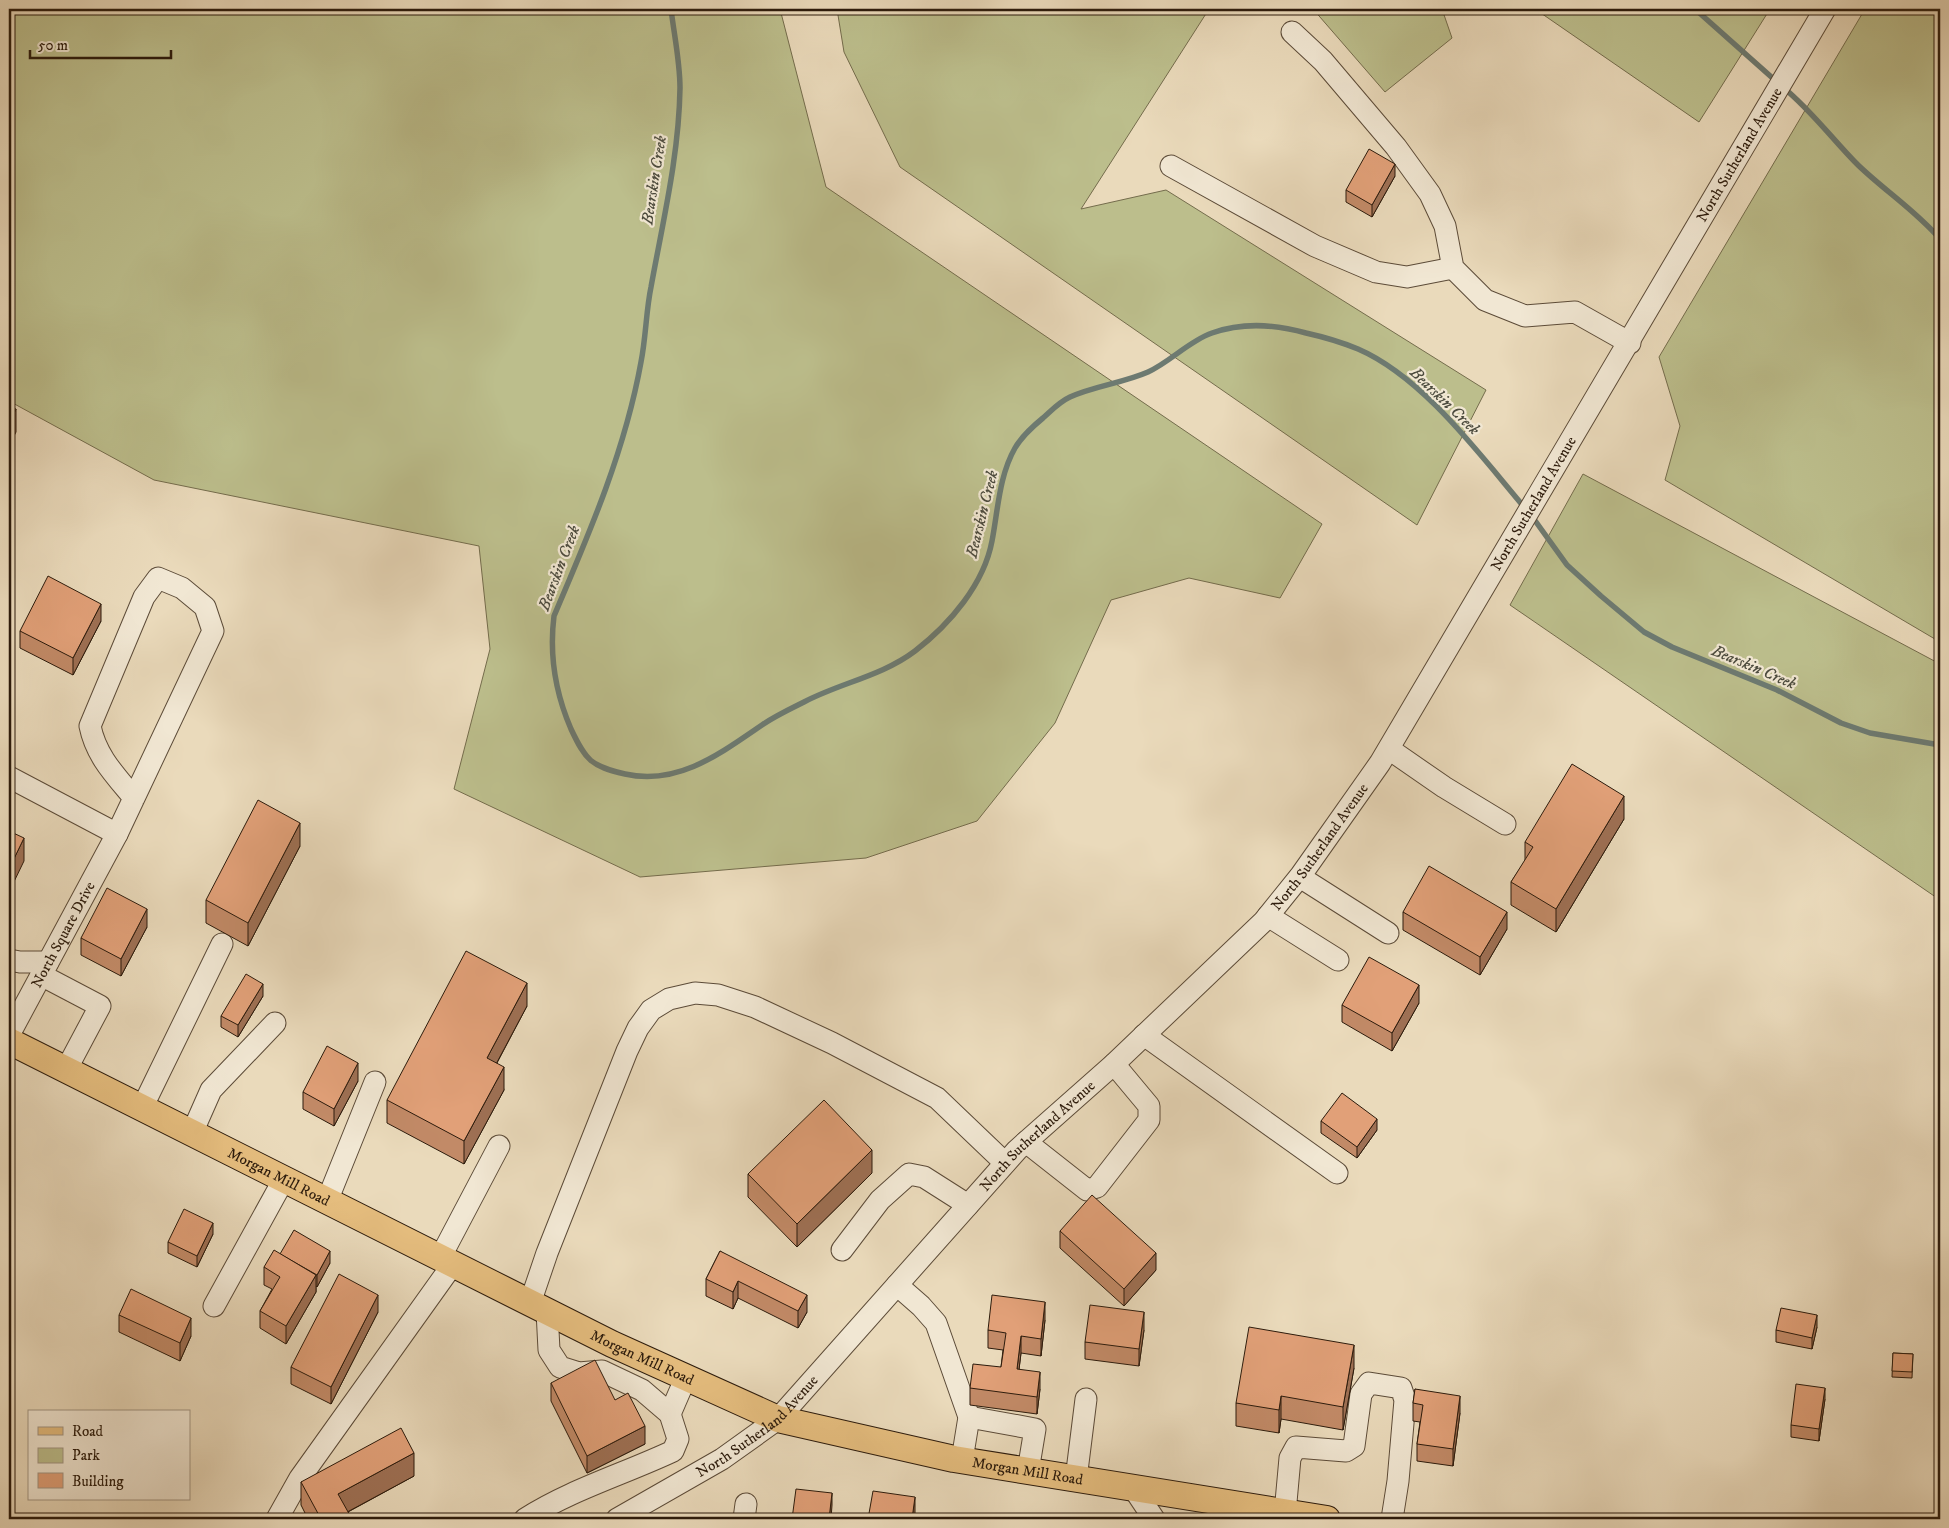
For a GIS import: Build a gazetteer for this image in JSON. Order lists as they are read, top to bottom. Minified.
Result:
{"streets":{"main road":["Morgan Mill Road"],"street":["North Sutherland Avenue","North Square Drive"]},"crossings":[["North Sutherland Avenue","Morgan Mill Road"]],"water":["Bearskin Creek"],"legend":["Road","Park","Building"],"scale_bar":"50 m"}
